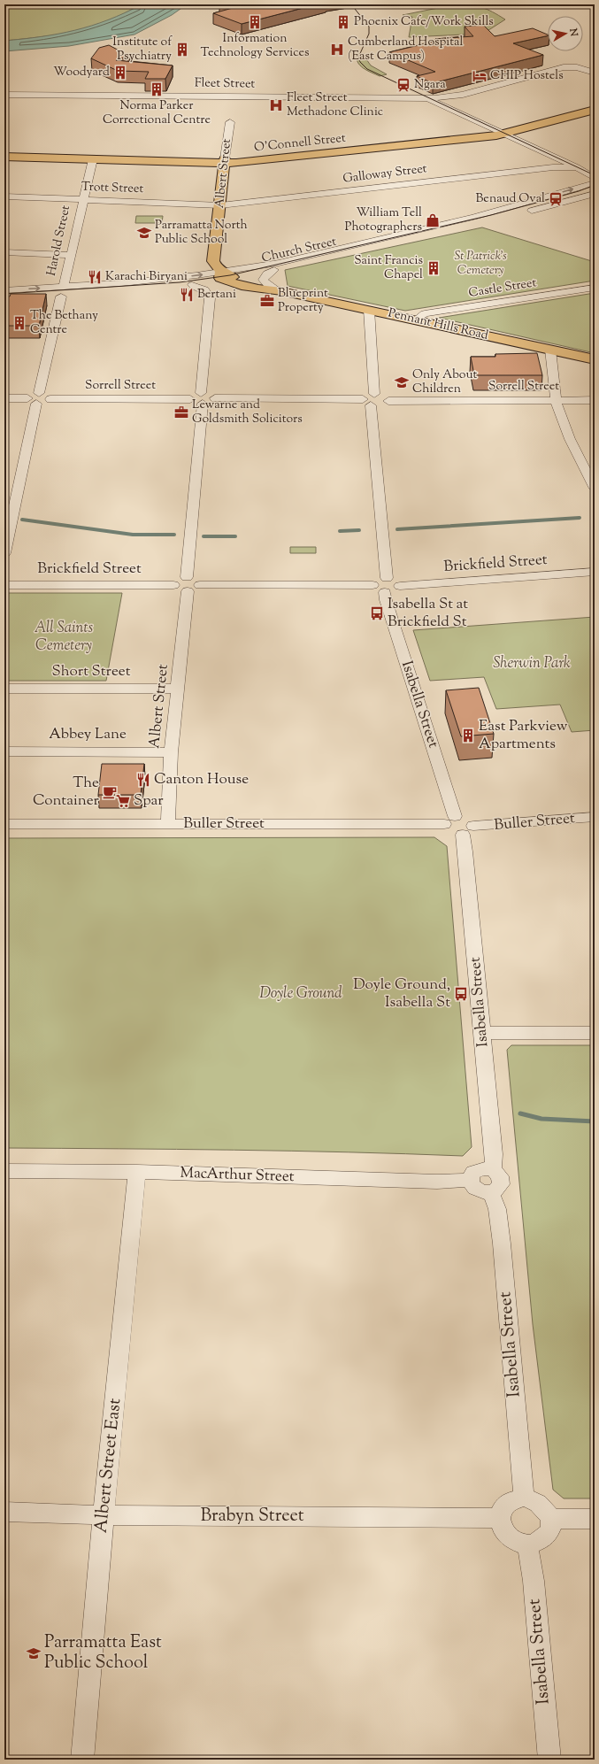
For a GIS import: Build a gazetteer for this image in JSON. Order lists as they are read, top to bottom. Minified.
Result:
{"streets":{"main road":["O'Connell Street","Albert Street","Pennant Hills Road"],"street":["Fleet Street","Galloway Street","Trott Street","Harold Street","Church Street","Castle Street","Sorrell Street","Brickfield Street","Short Street","Isabella Street","Abbey Lane","Buller Street","MacArthur Street","Albert Street East","Brabyn Street"]},"crossings":[["O'Connell Street","Albert Street"],["O'Connell Street","Harold Street"],["Albert Street","Galloway Street"],["Albert Street","Trott Street"],["Albert Street","Church Street"],["Albert Street","Pennant Hills Road"],["Albert Street","Short Street"],["Albert Street","Abbey Lane"],["Albert Street","Buller Street"],["Galloway Street","Trott Street"],["Trott Street","Harold Street"],["Harold Street","Church Street"],["Harold Street","Sorrell Street"],["Church Street","Pennant Hills Road"],["Castle Street","Pennant Hills Road"],["Isabella Street","Buller Street"],["Isabella Street","MacArthur Street"],["Isabella Street","Brabyn Street"],["MacArthur Street","Albert Street East"],["Albert Street East","Brabyn Street"]],"parks":["St Patrick's Cemetery","All Saints Cemetery","Sherwin Park","Doyle Ground"],"places":{"building":["Information Technology Services","Phoenix Cafe/Work Skills","Institute of Psychiatry","Woodyard","Norma Parker Correctional Centre","Saint Francis Chapel","The Bethany Centre","East Parkview Apartments"],"hospital":["Cumberland Hospital (East Campus)","Fleet Street Methadone Clinic"],"hotel":["CHIP Hostels"],"station":["Ngara","Benaud Oval"],"shop":["William Tell Photographers"],"school or university":["Parramatta North Public School","Only About Children","Parramatta East Public School"],"restaurant":["Karachi Biryani","Bertani","Canton House"],"office":["Blueprint Property","Lewarne and Goldsmith Solicitors"],"bus stop":["Isabella St at Brickfield St","Doyle Ground, Isabella St"],"cafe":["The Container"],"supermarket":["Spar"]},"north":"right"}
